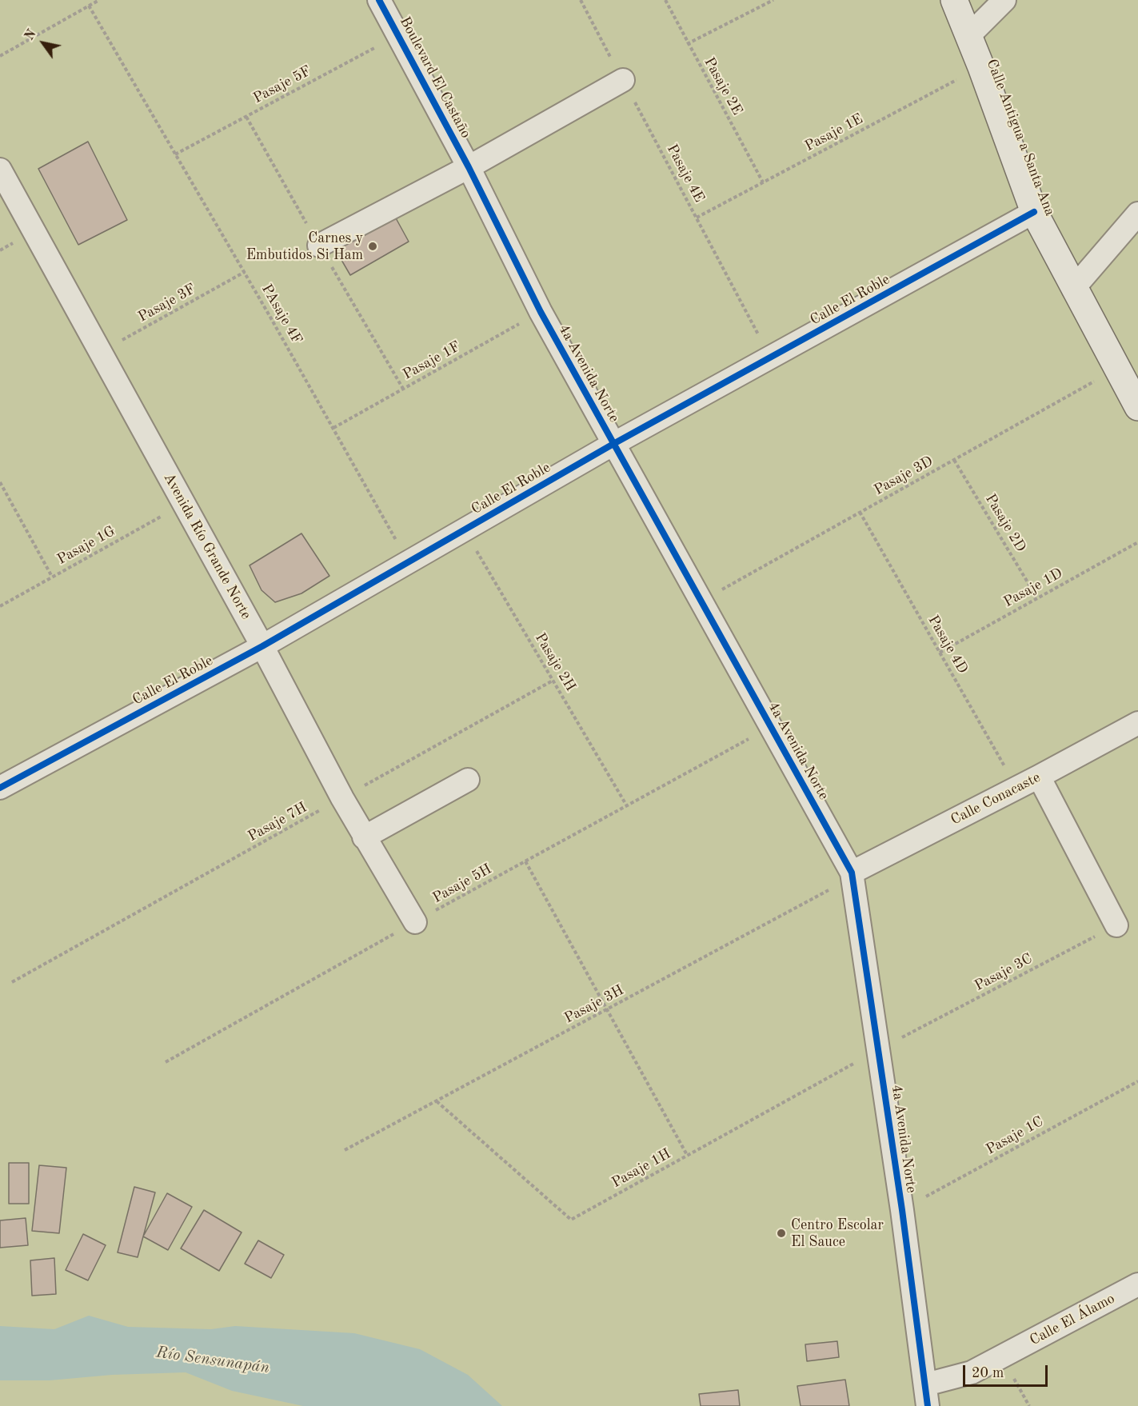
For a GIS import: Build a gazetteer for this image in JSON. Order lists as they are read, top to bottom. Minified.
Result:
{"streets":{"street":["Boulevard El Castaño","Calle Antigua a Santa Ana","Calle El Roble","4a Avenida Norte","Avenida Río Grande Norte","Calle Conacaste","Calle El Álamo"],"path":["Pasaje 5F","Pasaje 2E","Pasaje 1E","Pasaje 4E","Pasaje 3F","PAsaje 4F","Pasaje 1F","Pasaje 3D","Pasaje 2D","Pasaje 1G","Pasaje 1D","Pasaje 4D","Pasaje 2H","Pasaje 7H","Pasaje 5H","Pasaje 3C","Pasaje 3H","Pasaje 1C","Pasaje 1H"]},"crossings":[["Boulevard El Castaño","Pasaje 5F"],["Boulevard El Castaño","4a Avenida Norte"],["Pasaje 5F","PAsaje 4F"],["Pasaje 2E","Pasaje 1E"],["Pasaje 1E","Calle Antigua a Santa Ana"],["Pasaje 1E","Pasaje 4E"],["Calle Antigua a Santa Ana","Calle El Roble"],["Calle Antigua a Santa Ana","Pasaje 3D"],["Pasaje 4E","Calle El Roble"],["Calle El Roble","PAsaje 4F"],["Calle El Roble","4a Avenida Norte"],["Calle El Roble","Avenida Río Grande Norte"],["Calle El Roble","Pasaje 2H"],["Pasaje 3F","PAsaje 4F"],["Pasaje 3F","Avenida Río Grande Norte"],["PAsaje 4F","Pasaje 1F"],["Pasaje 1F","4a Avenida Norte"],["4a Avenida Norte","Pasaje 3D"],["4a Avenida Norte","Calle Conacaste"],["4a Avenida Norte","Pasaje 5H"],["4a Avenida Norte","Pasaje 3C"],["4a Avenida Norte","Pasaje 3H"],["4a Avenida Norte","Pasaje 1C"],["4a Avenida Norte","Pasaje 1H"],["4a Avenida Norte","Calle El Álamo"],["Pasaje 3D","Pasaje 2D"],["Pasaje 3D","Pasaje 4D"],["Pasaje 2D","Pasaje 1D"],["Pasaje 1G","Avenida Río Grande Norte"],["Avenida Río Grande Norte","Pasaje 7H"],["Avenida Río Grande Norte","Pasaje 5H"],["Pasaje 1D","Pasaje 4D"],["Pasaje 4D","Calle Conacaste"],["Pasaje 2H","Pasaje 7H"],["Pasaje 2H","Pasaje 5H"],["Calle Conacaste","Pasaje 3H"],["Pasaje 3C","Pasaje 1H"],["Pasaje 3H","Pasaje 1H"]],"water":["Río Sensunapán"],"places":["Carnes y Embutidos Si Ham","Centro Escolar El Sauce"],"scale_bar":"20 m","north":"top left"}
